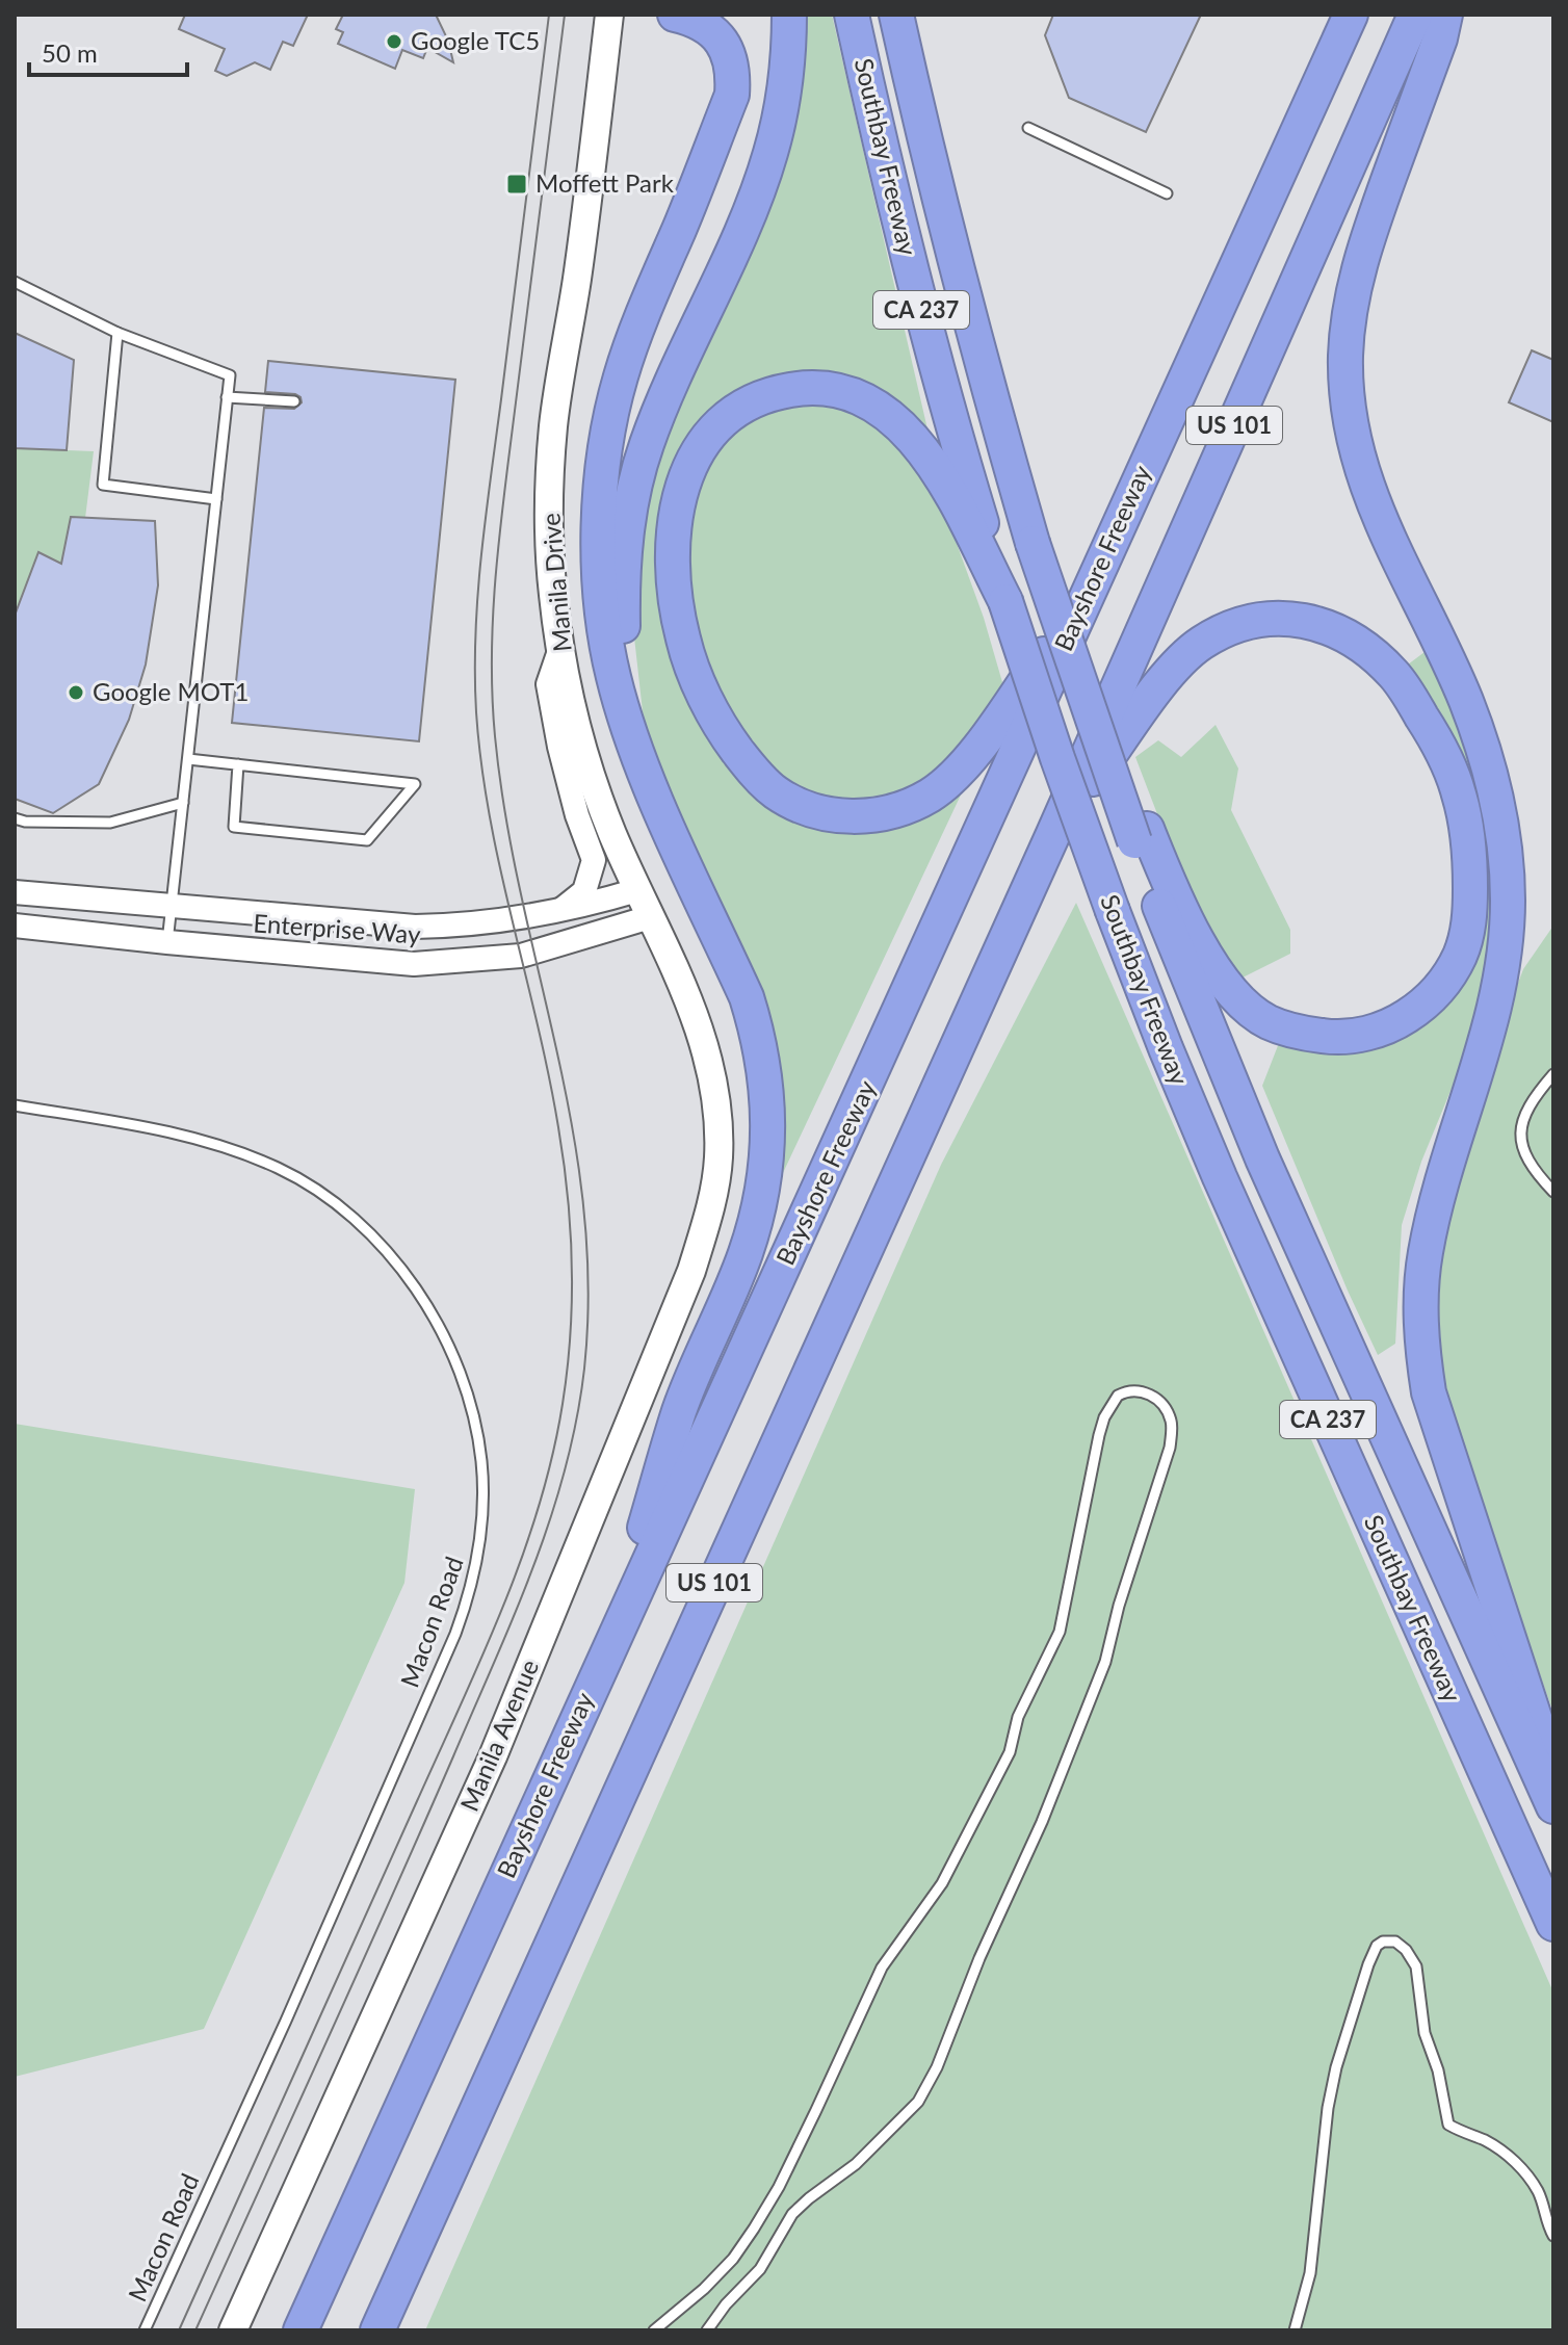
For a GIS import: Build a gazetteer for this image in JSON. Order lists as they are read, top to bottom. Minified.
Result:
{"streets":{"highway":["Southbay Freeway","CA 237","US 101","Bayshore Freeway"],"main road":["Manila Drive","Manila Avenue"],"street":["Enterprise Way"],"lane":["Macon Road"]},"crossings":[["Manila Drive","Enterprise Way"],["Manila Drive","Manila Avenue"]],"places":{"other":["Google TC5","Google MOT1"],"transit":["Moffett Park"]},"scale_bar":"50 m"}
